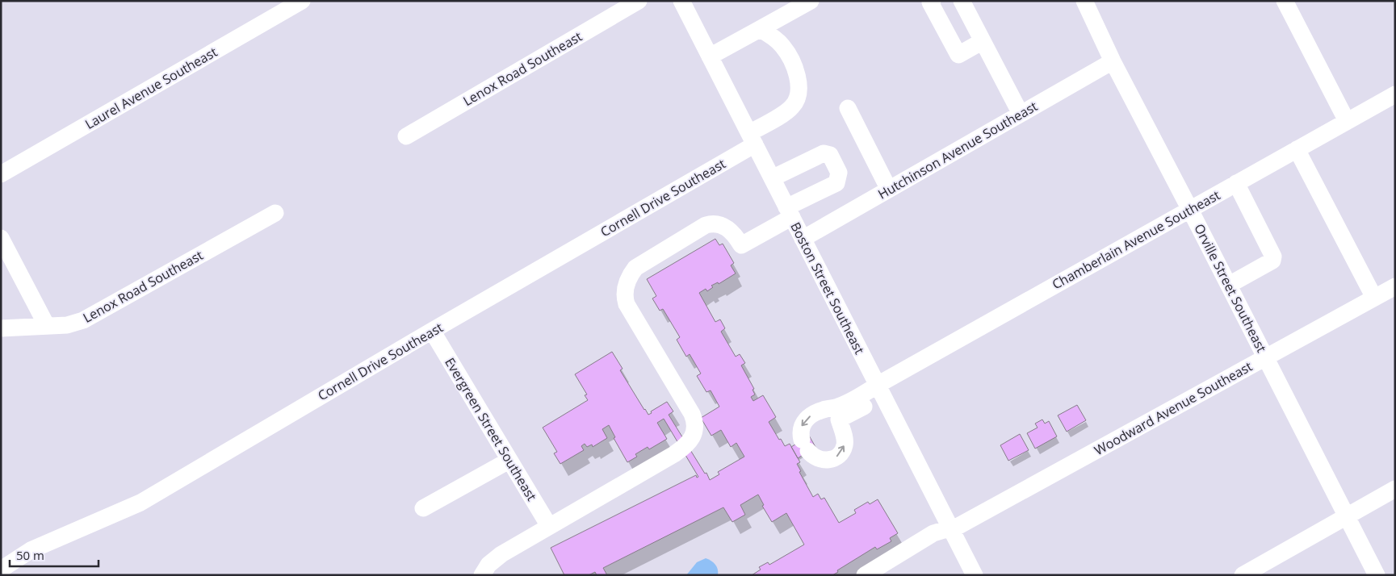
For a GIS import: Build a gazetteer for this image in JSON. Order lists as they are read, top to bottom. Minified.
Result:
{"streets":{"street":["Lenox Road Southeast","Laurel Avenue Southeast","Hutchinson Avenue Southeast","Cornell Drive Southeast","Chamberlain Avenue Southeast","Boston Street Southeast","Orville Street Southeast","Woodward Avenue Southeast","Evergreen Street Southeast"]},"crossings":[["Hutchinson Avenue Southeast","Boston Street Southeast"],["Hutchinson Avenue Southeast","Orville Street Southeast"],["Cornell Drive Southeast","Boston Street Southeast"],["Cornell Drive Southeast","Evergreen Street Southeast"],["Chamberlain Avenue Southeast","Boston Street Southeast"],["Chamberlain Avenue Southeast","Orville Street Southeast"],["Boston Street Southeast","Woodward Avenue Southeast"],["Orville Street Southeast","Woodward Avenue Southeast"]],"scale_bar":"50 m"}
